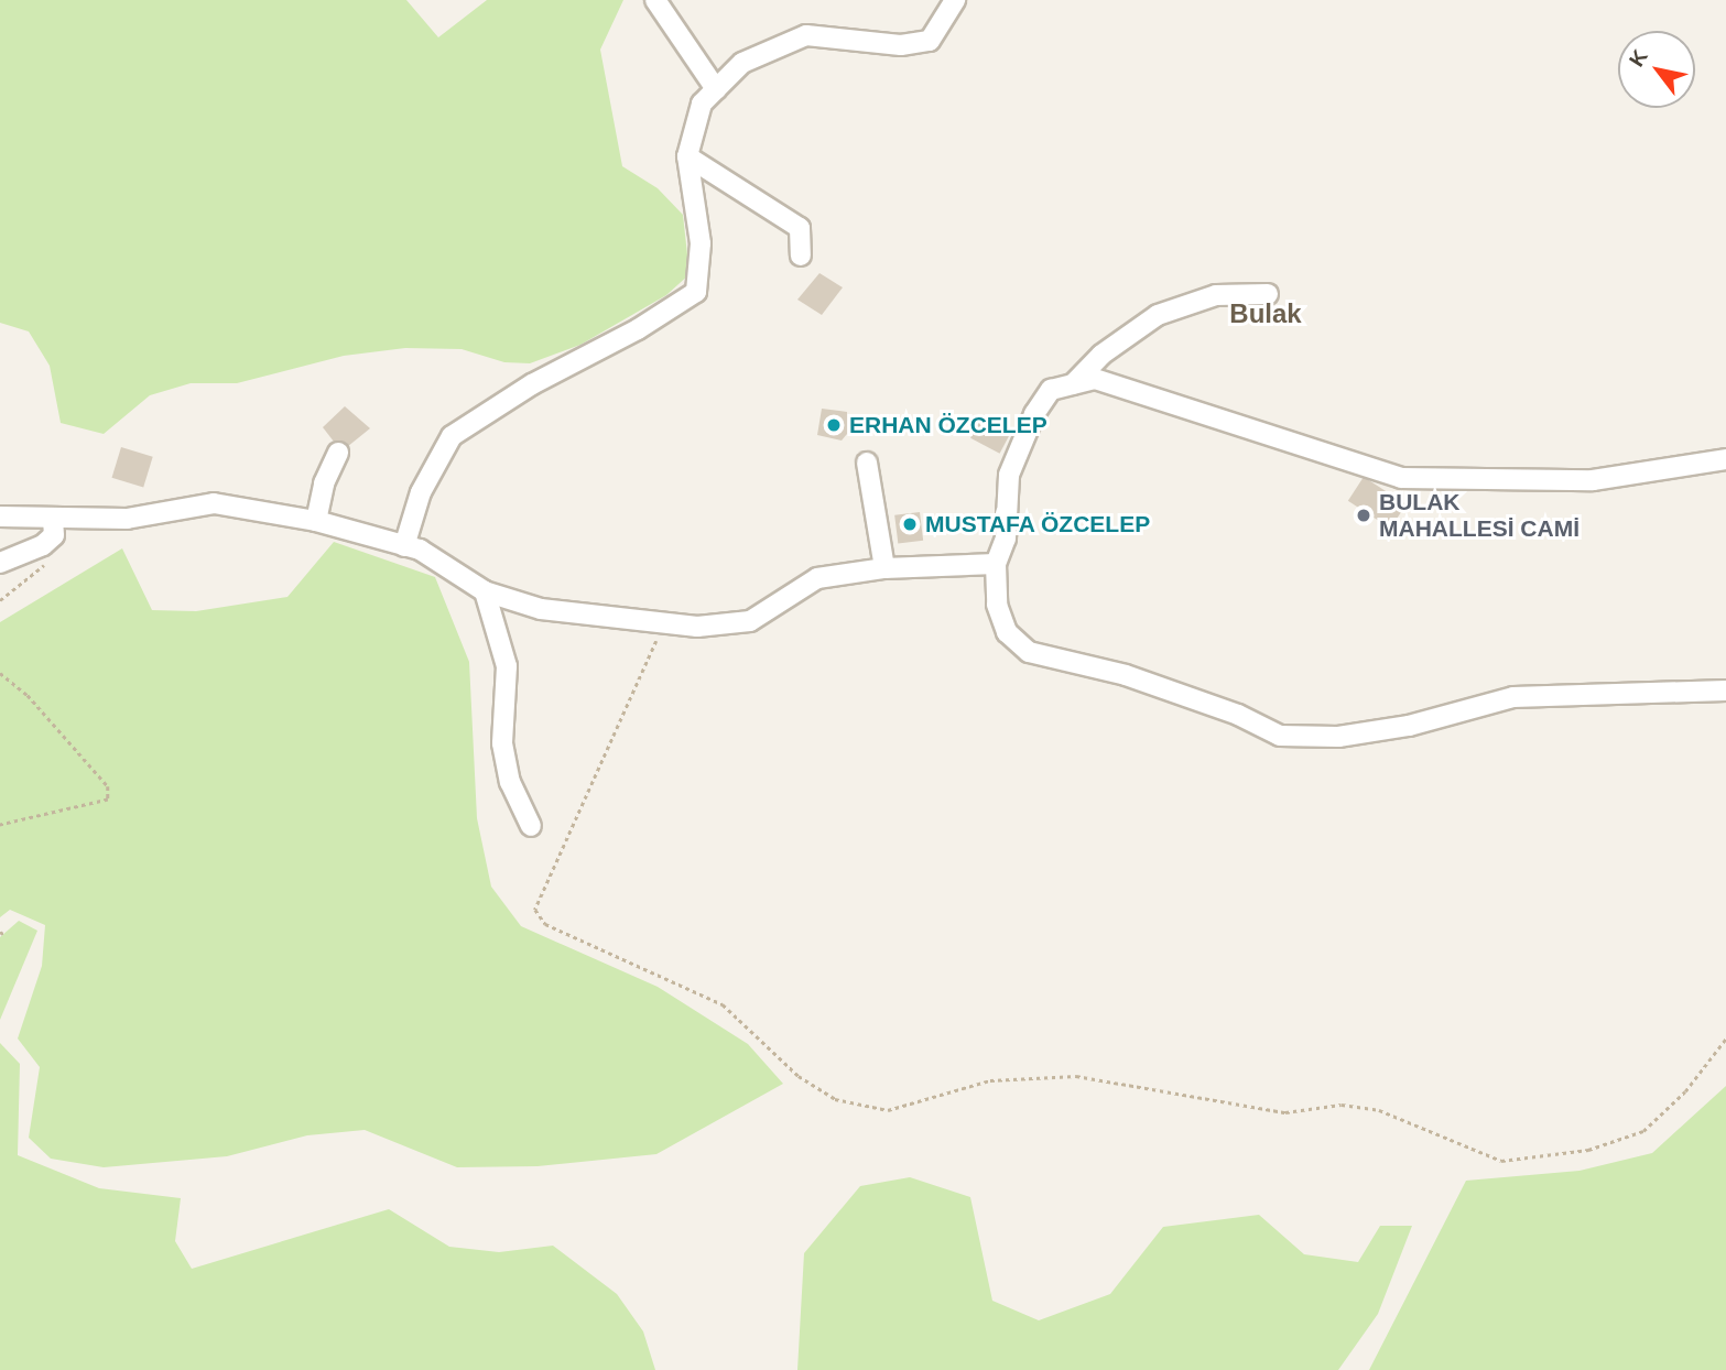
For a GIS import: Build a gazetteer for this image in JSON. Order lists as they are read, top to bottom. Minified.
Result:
{"districts":["Bulak"],"places":["ERHAN ÖZCELEP","BULAK MAHALLESİ CAMİ","MUSTAFA ÖZCELEP"],"north":"top left"}
